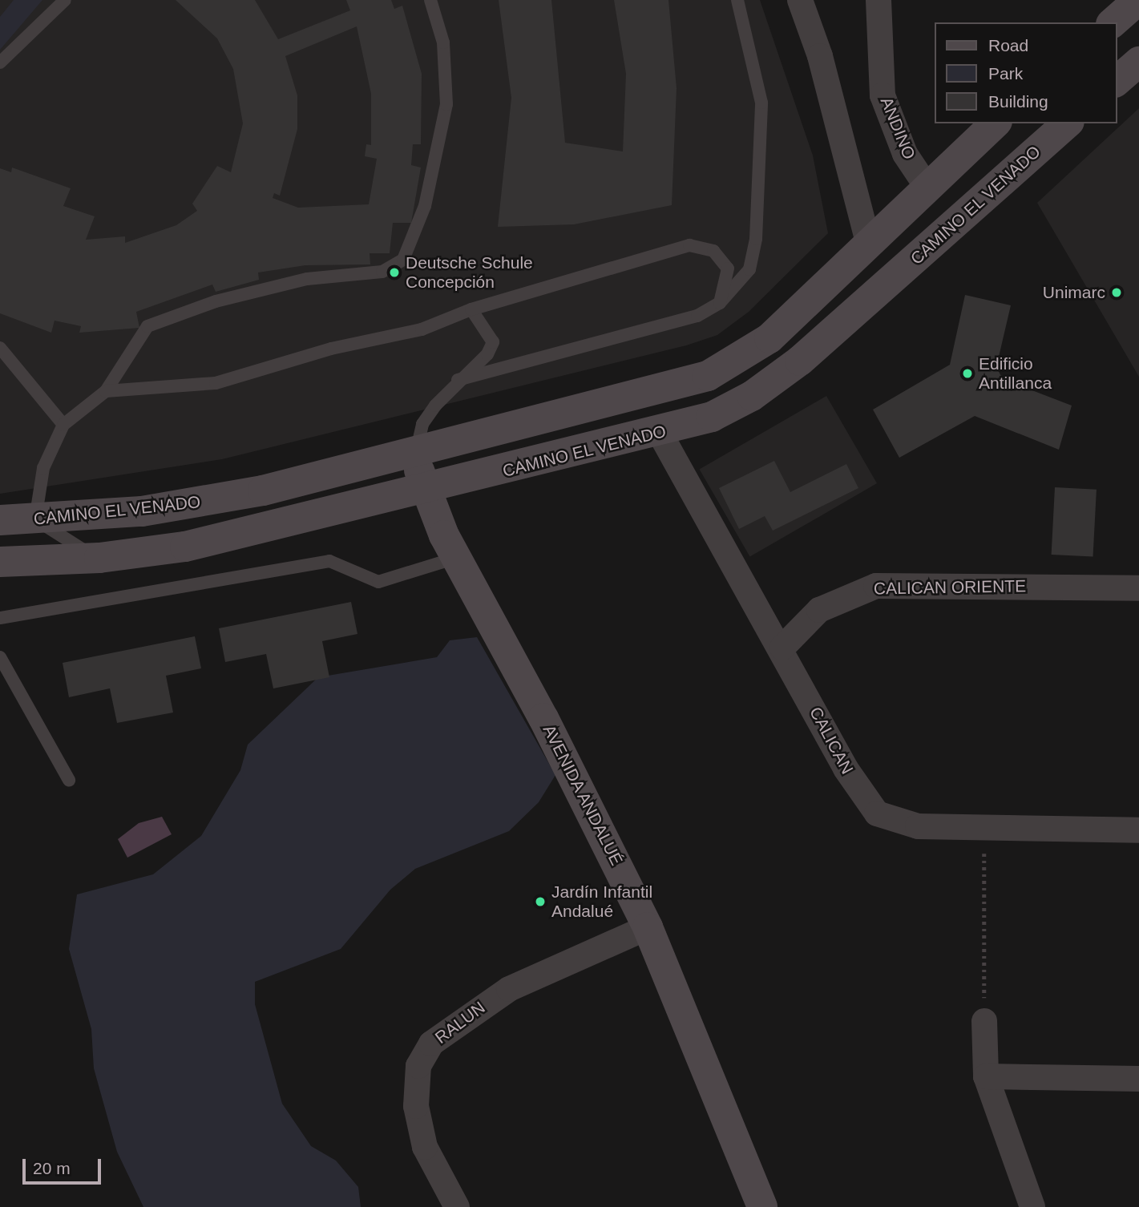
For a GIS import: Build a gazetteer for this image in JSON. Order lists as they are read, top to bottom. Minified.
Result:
{"streets":{"street":["ANDINO","CAMINO EL VENADO","CALICAN ORIENTE","CALICAN","AVENIDA ANDALUÉ","RALUN"]},"crossings":[["ANDINO","CAMINO EL VENADO"],["CAMINO EL VENADO","CALICAN"],["CAMINO EL VENADO","AVENIDA ANDALUÉ"],["CALICAN ORIENTE","CALICAN"],["AVENIDA ANDALUÉ","RALUN"]],"places":["Deutsche Schule Concepción","Unimarc","Edificio Antillanca","Jardín Infantil Andalué"],"legend":["Road","Park","Building"],"scale_bar":"20 m"}
